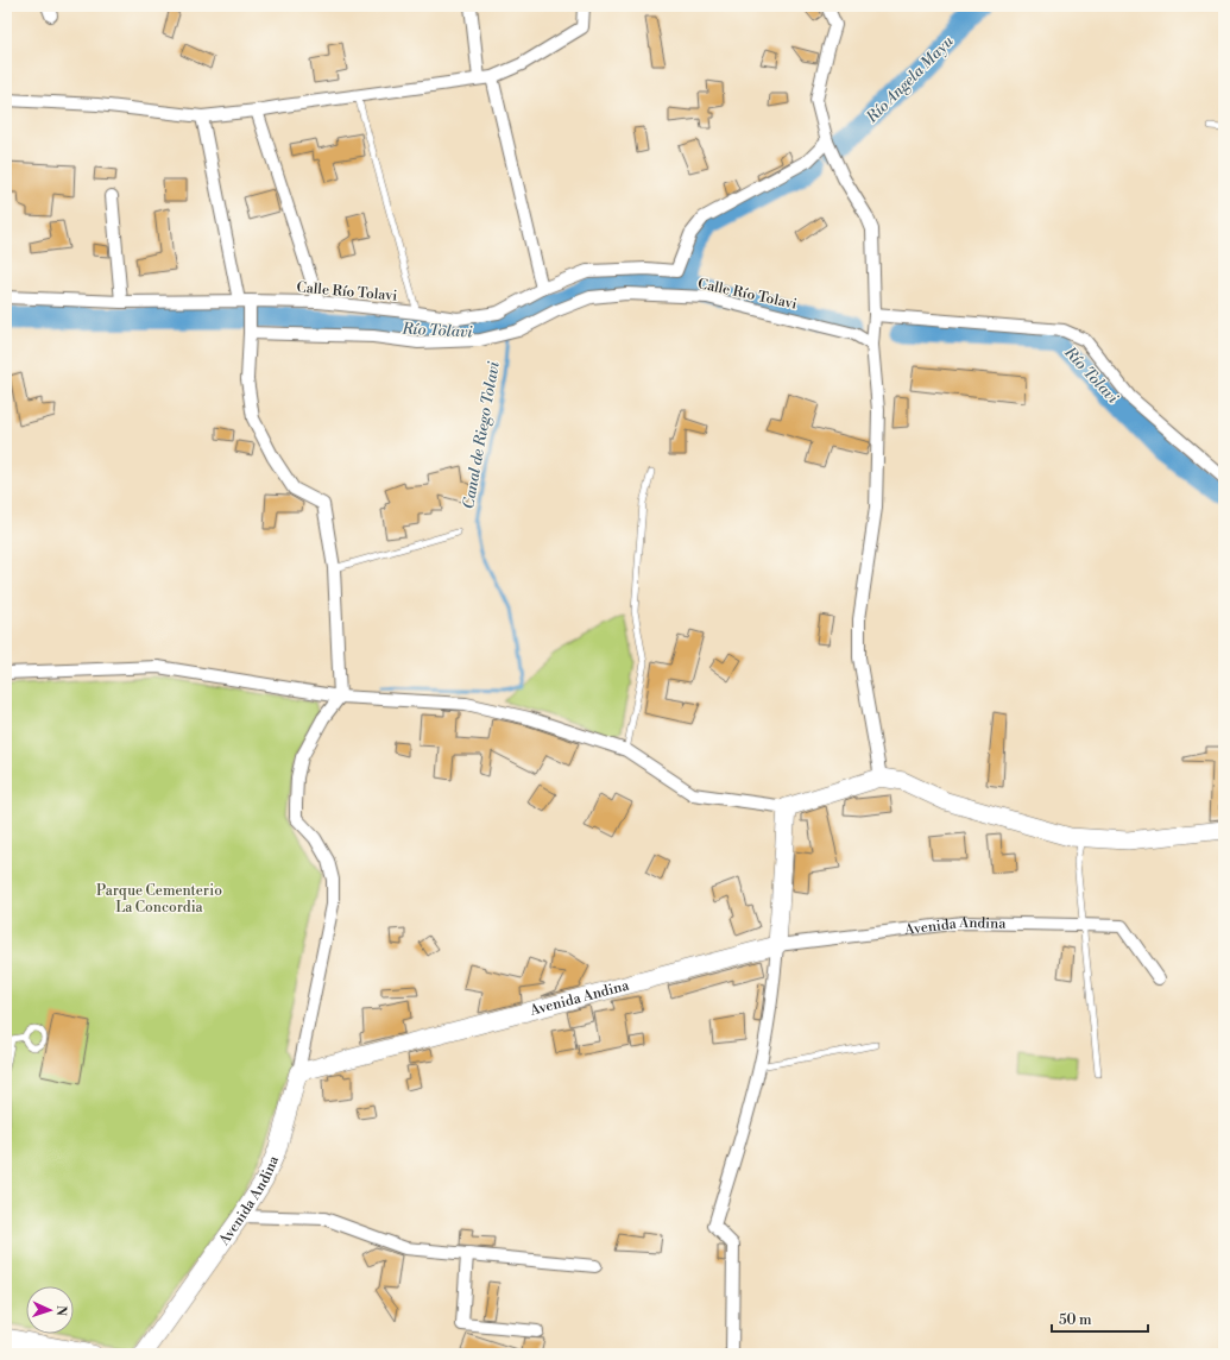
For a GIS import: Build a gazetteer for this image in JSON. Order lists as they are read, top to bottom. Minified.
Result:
{"streets":{"street":["Calle Río Tolavi","Avenida Andina"]},"water":["Río Angela Mayu","Río Tolavi","Canal de Riego Tolavi"],"parks":["Parque Cementerio La Concordia"],"scale_bar":"50 m","north":"right"}
